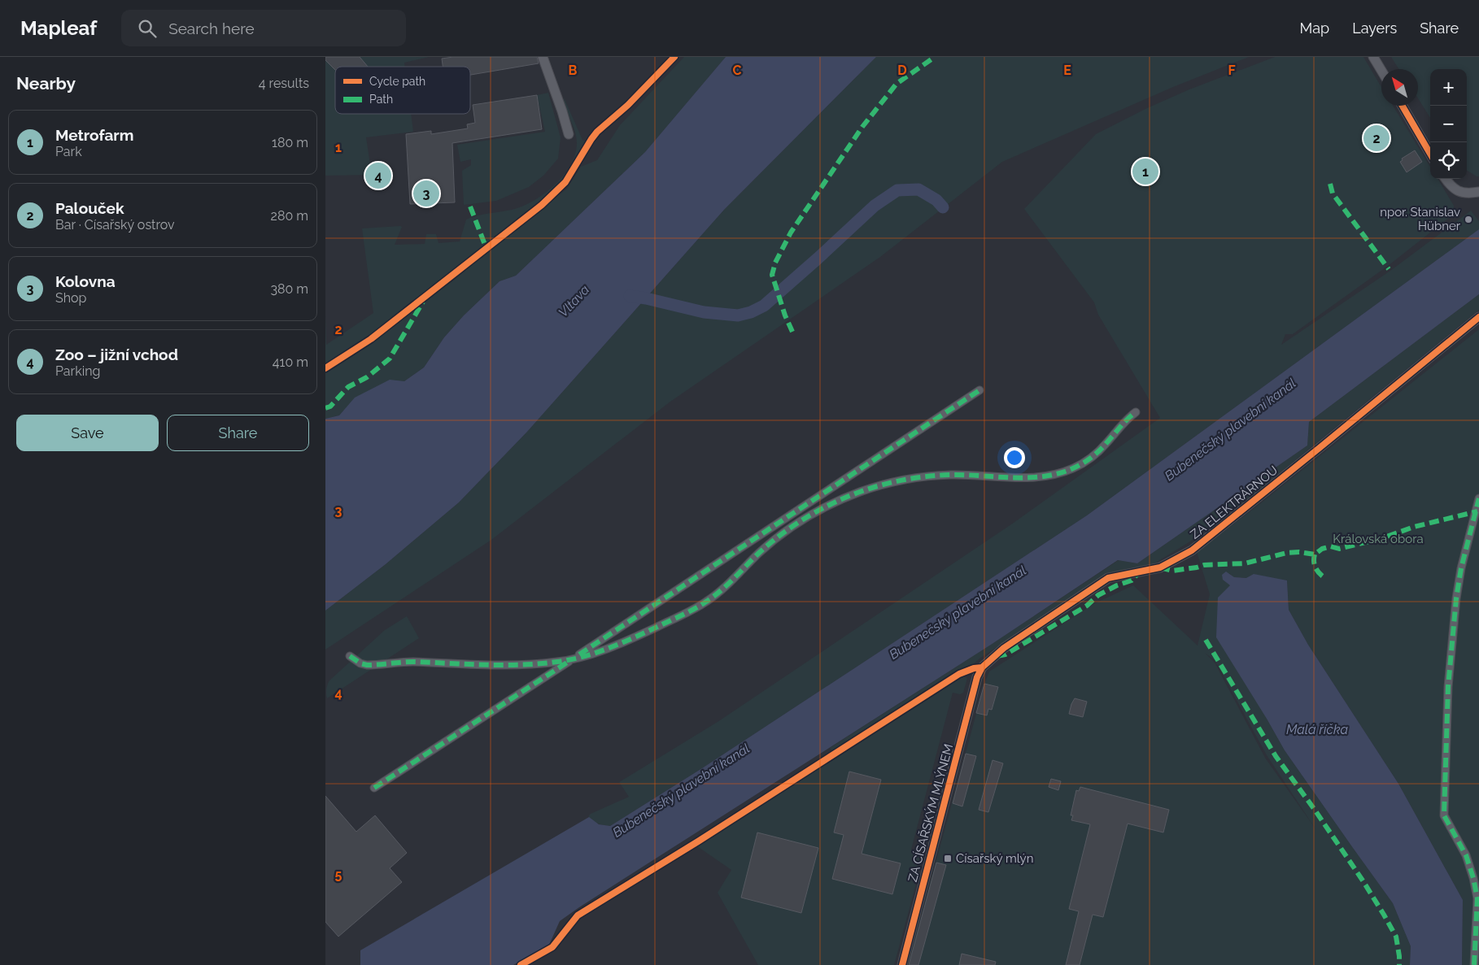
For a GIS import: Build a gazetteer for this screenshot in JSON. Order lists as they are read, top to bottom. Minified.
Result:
{"streets":{"street":["ZA ELEKTRÁRNOU","ZA CÍSAŘSKÝM MLÝNEM"]},"crossings":[["ZA ELEKTRÁRNOU","ZA CÍSAŘSKÝM MLÝNEM"]],"water":["Vltava","Bubenečský plavební kanál","Malá říčka"],"parks":["Královská obora"],"places":{"other":["npor. Stanislav Hübner"],"transit":["Císařský mlýn"]},"legend":["Cycle path","Path"],"north":"top left","page":{"header":"Mapleaf","search":"Search here","nav":["Map","Layers","Share"],"heading":["Nearby","4 results"],"map_buttons":["+","−"],"list":[{"mark":"1","name":"Metrofarm","note":"Park","value":"180 m"},{"mark":"2","name":"Palouček","note":"Bar · Císařský ostrov","value":"280 m"},{"mark":"3","name":"Kolovna","note":"Shop","value":"380 m"},{"mark":"4","name":"Zoo – jižní vchod","note":"Parking","value":"410 m"}],"pins":["2","1","4","3"],"buttons":["Save","Share"]},"grid":{"columns":["B","C","D","E","F"],"rows":["1","2","3","4","5"]}}
